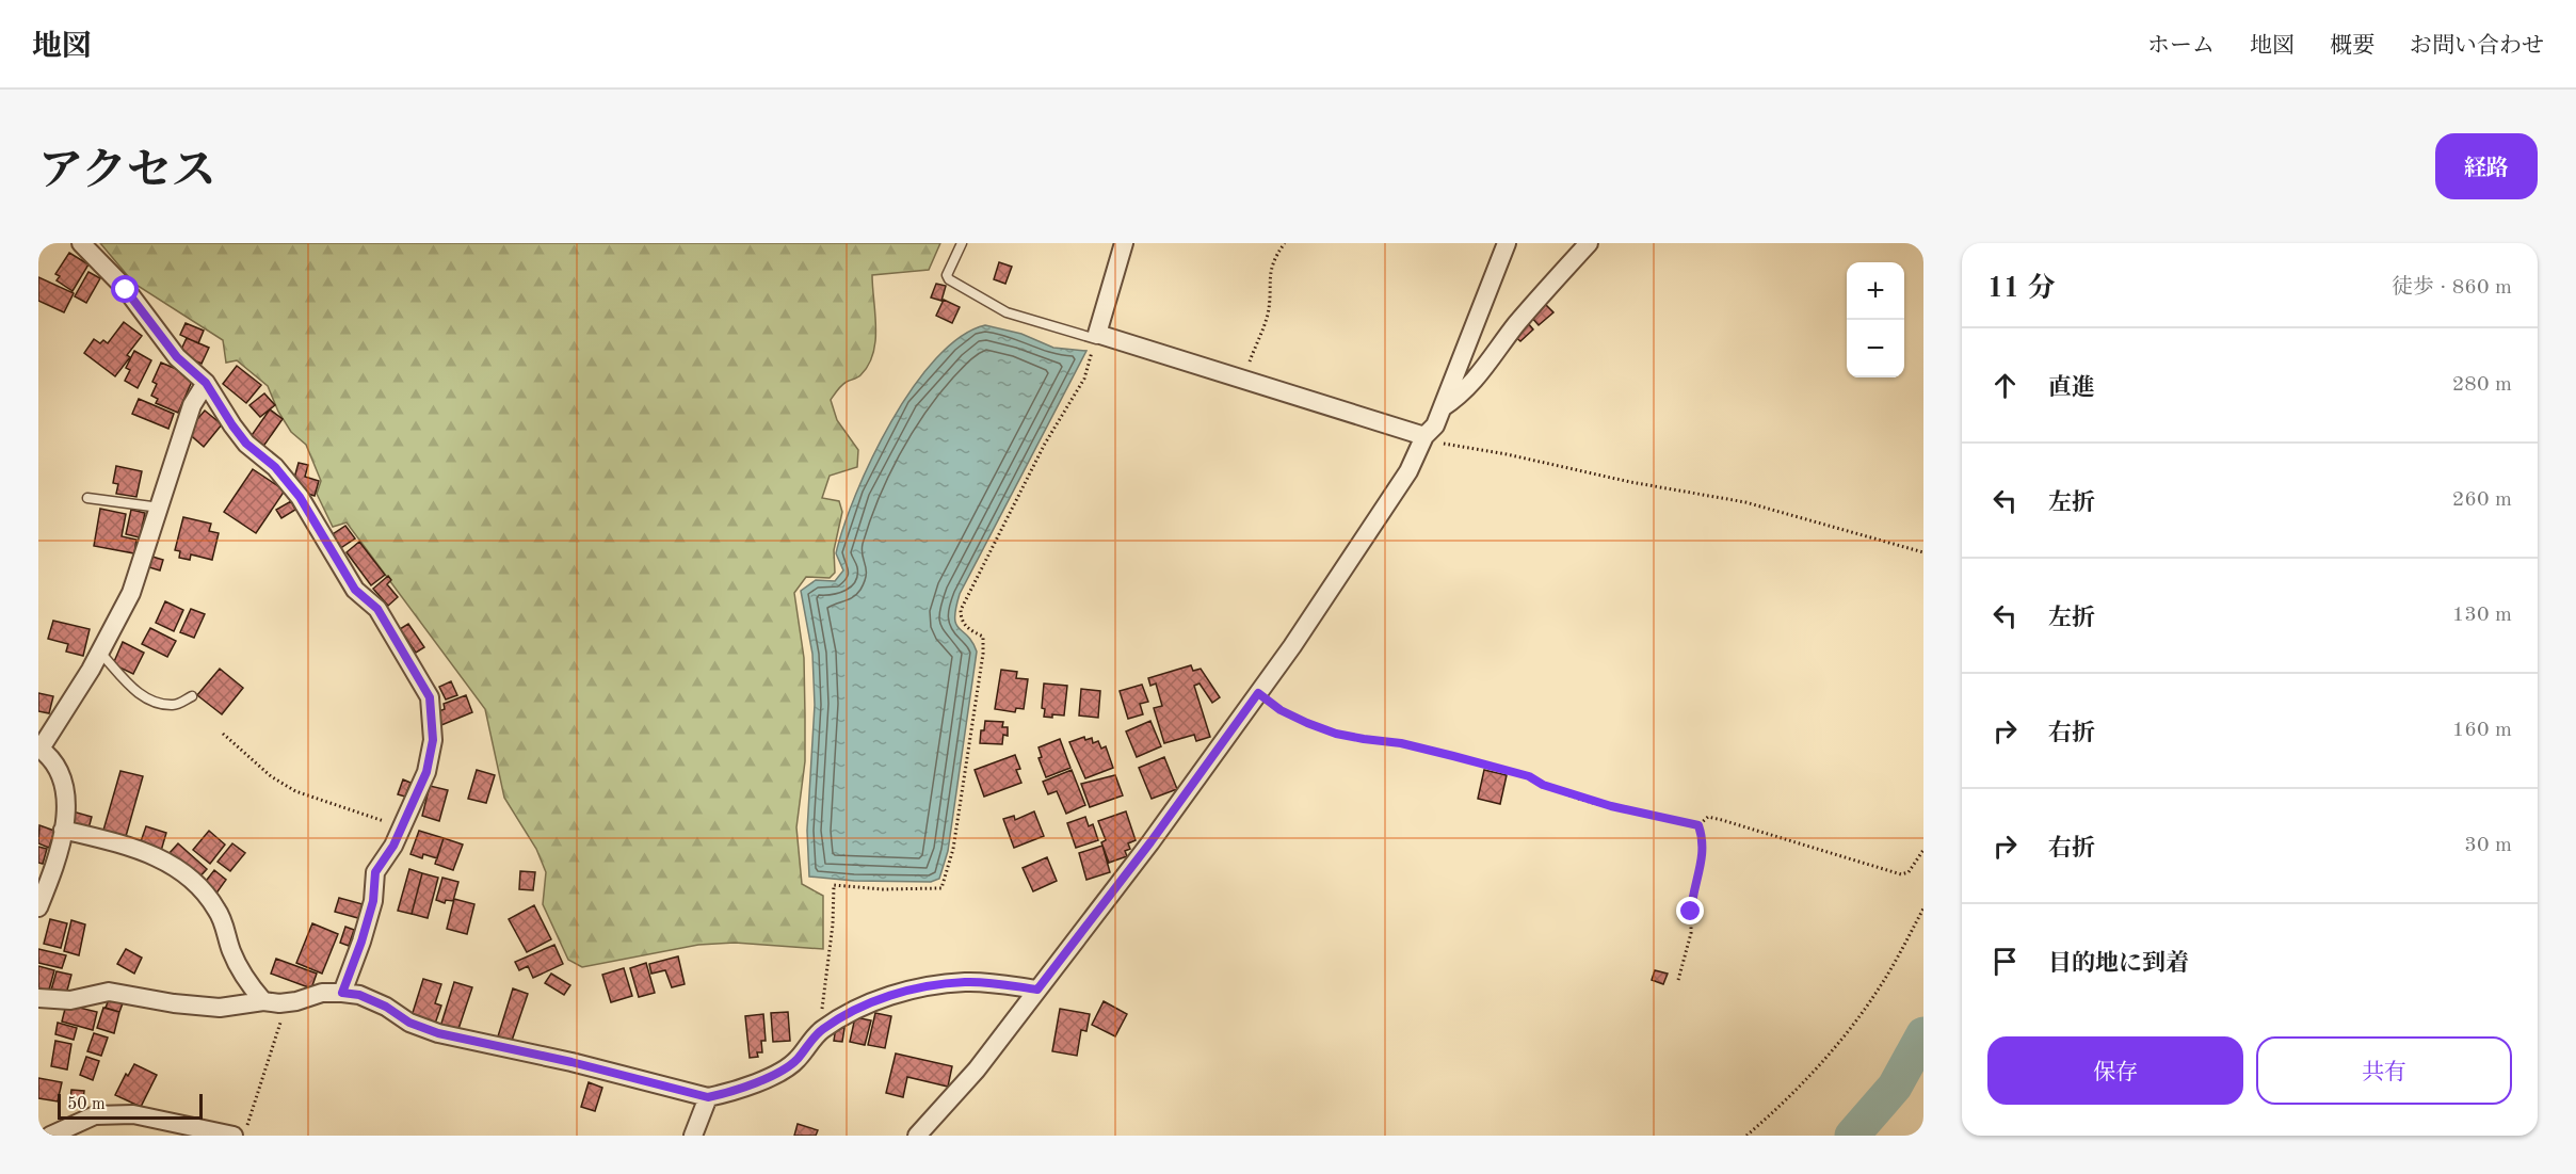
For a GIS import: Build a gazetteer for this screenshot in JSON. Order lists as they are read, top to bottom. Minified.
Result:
{"scale_bar":"50 m","page":{"header":"地図","nav":["ホーム","地図","概要","お問い合わせ"],"title":"アクセス","buttons":["経路",["保存","共有"]],"heading":["11 分","徒歩 · 860 m"],"map_buttons":["+","−"],"list":[["直進","280 m"],["左折","260 m"],["左折","130 m"],["右折","160 m"],["右折","30 m"],"目的地に到着"],"scale":"50 m"}}
